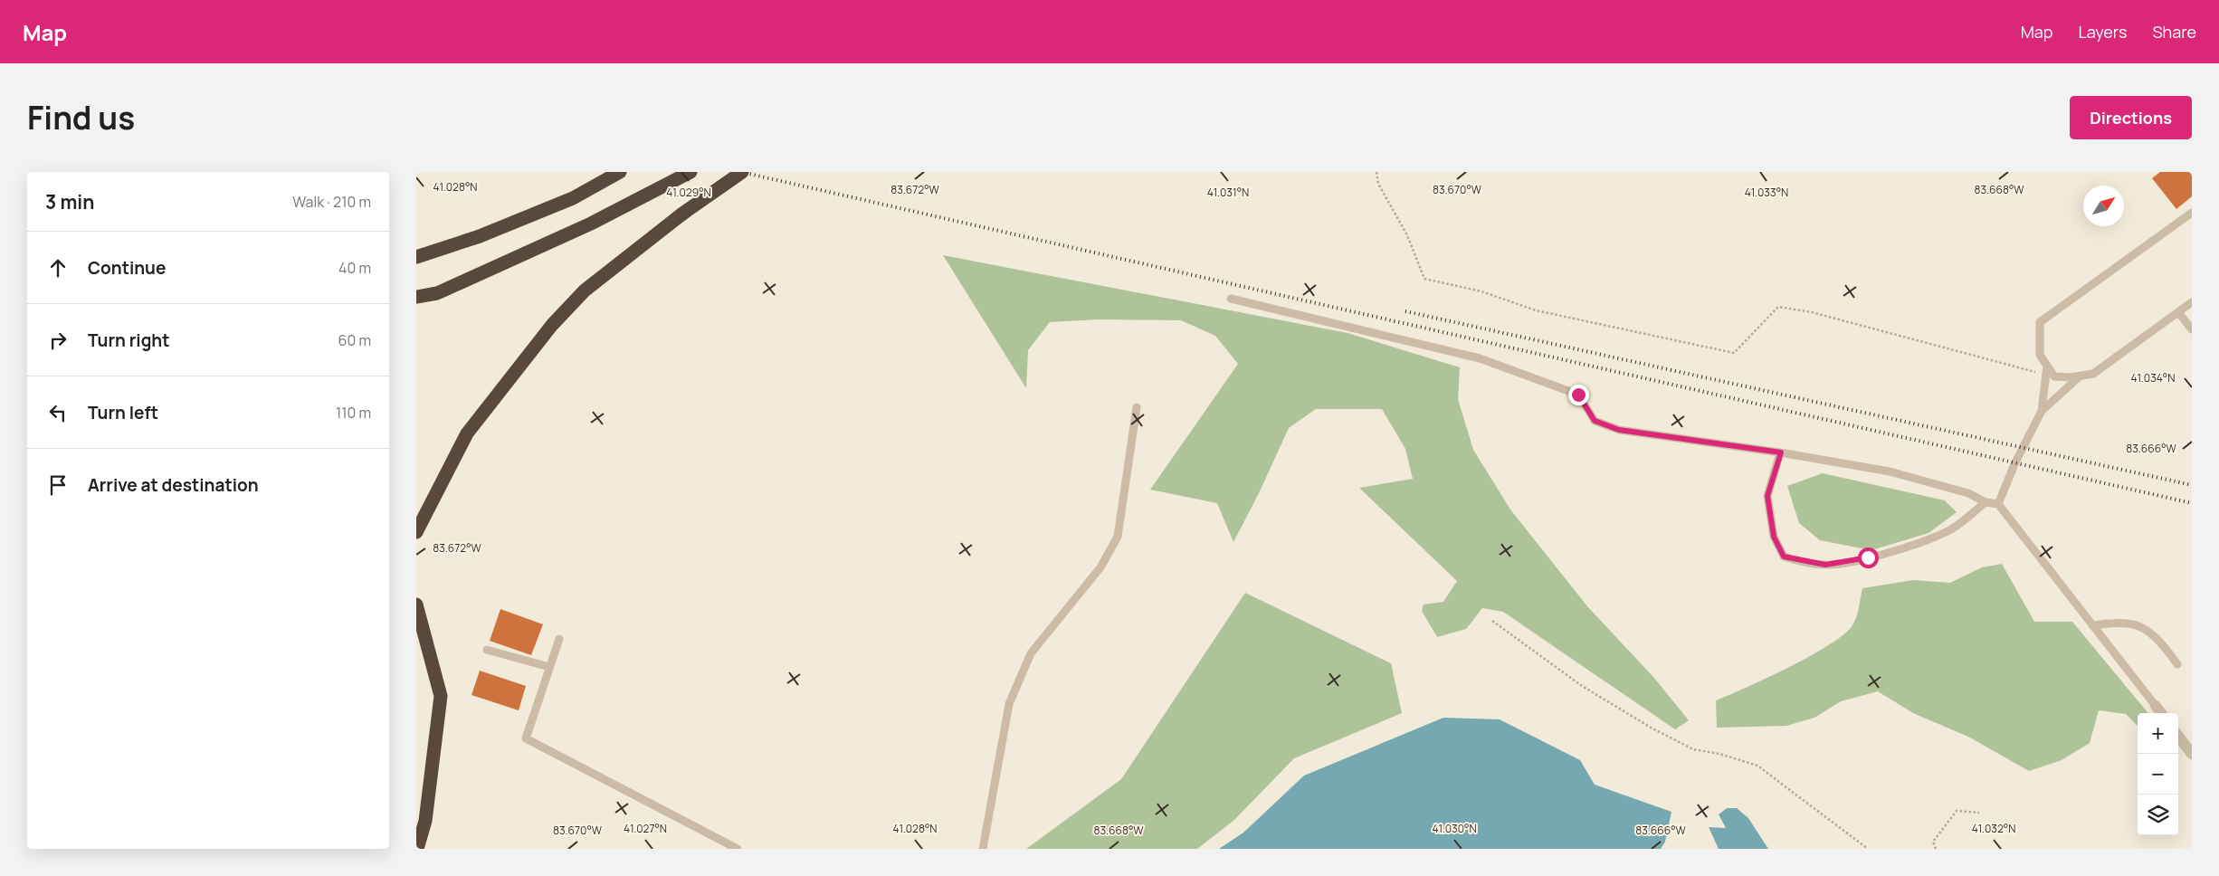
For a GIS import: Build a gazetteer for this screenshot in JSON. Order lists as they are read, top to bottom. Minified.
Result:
{"north":"top right","page":{"header":"Map","nav":["Map","Layers","Share"],"title":"Find us","buttons":"Directions","heading":["3 min","Walk · 210 m"],"list":[["Continue","40 m"],["Turn right","60 m"],["Turn left","110 m"],"Arrive at destination"],"map_buttons":["+","−"]},"coordinates":["41.028°N","83.670°W","83.668°W","83.672°W","41.029°N","41.031°N","41.033°N","41.034°N","83.666°W","41.027°N","41.030°N","41.032°N"]}
